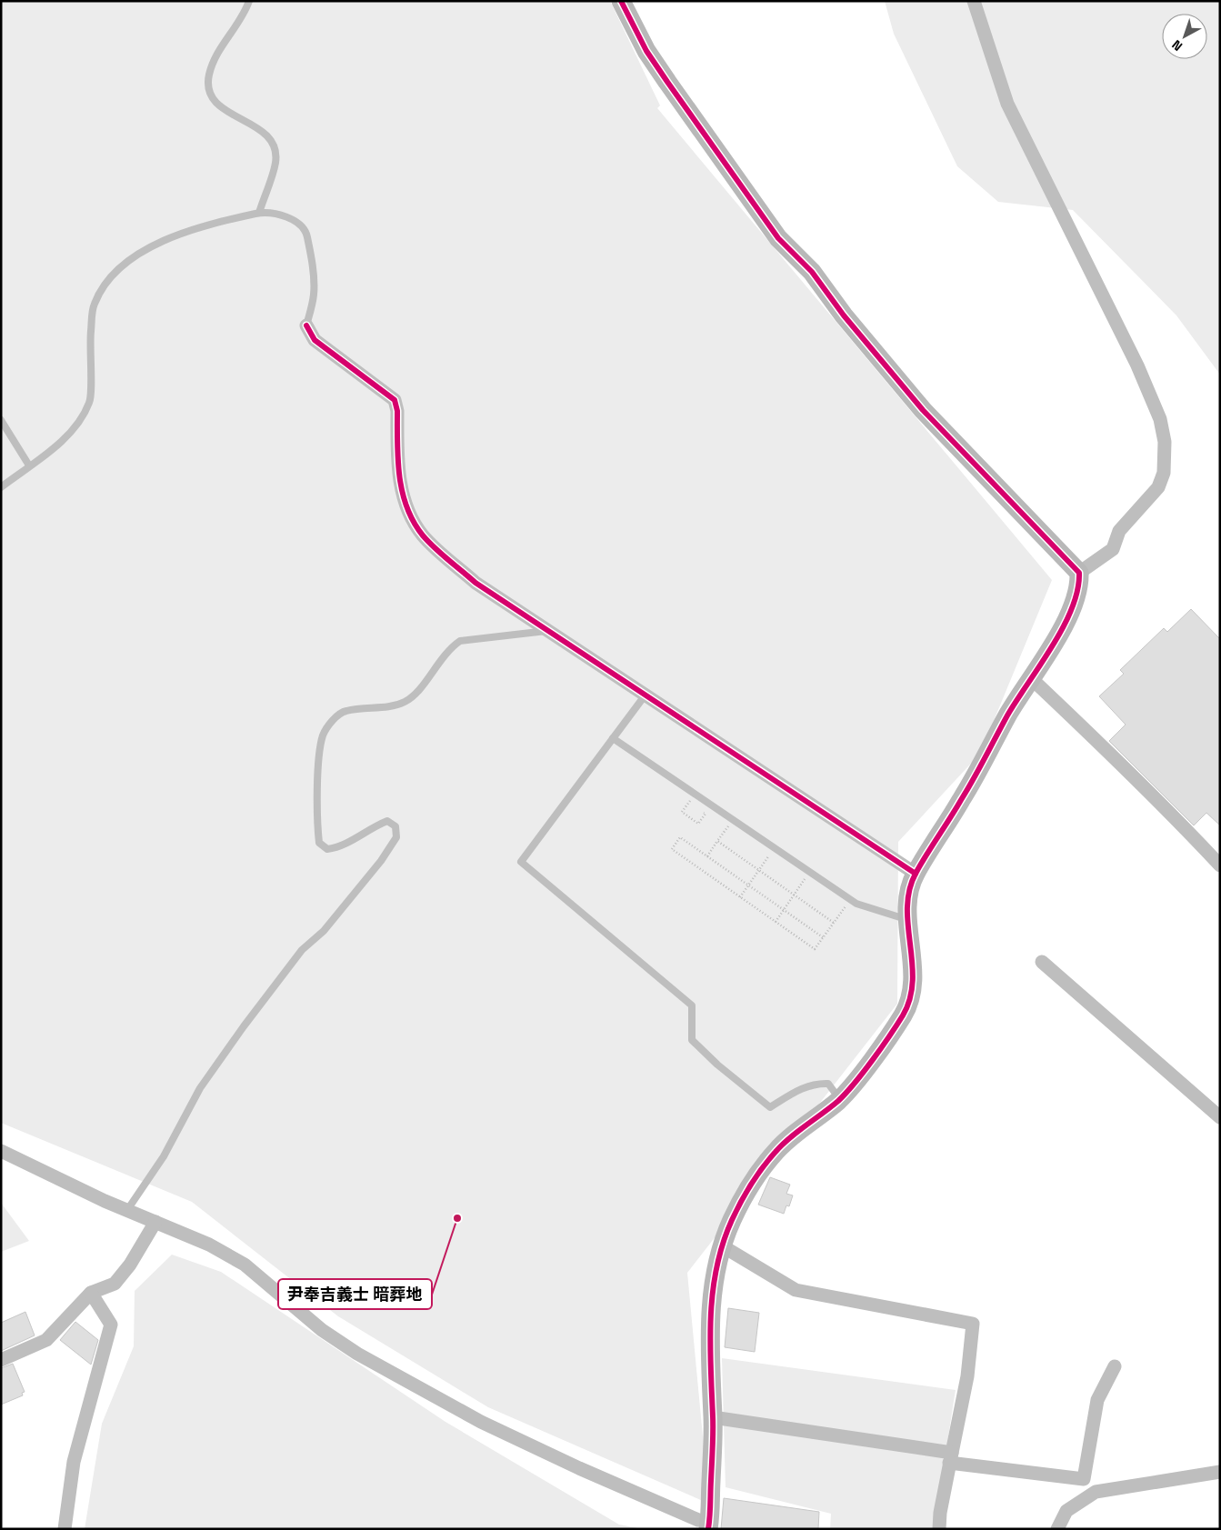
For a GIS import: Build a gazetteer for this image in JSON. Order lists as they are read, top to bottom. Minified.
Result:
{"places":["尹奉吉義士 暗葬地"],"north":"bottom left"}
